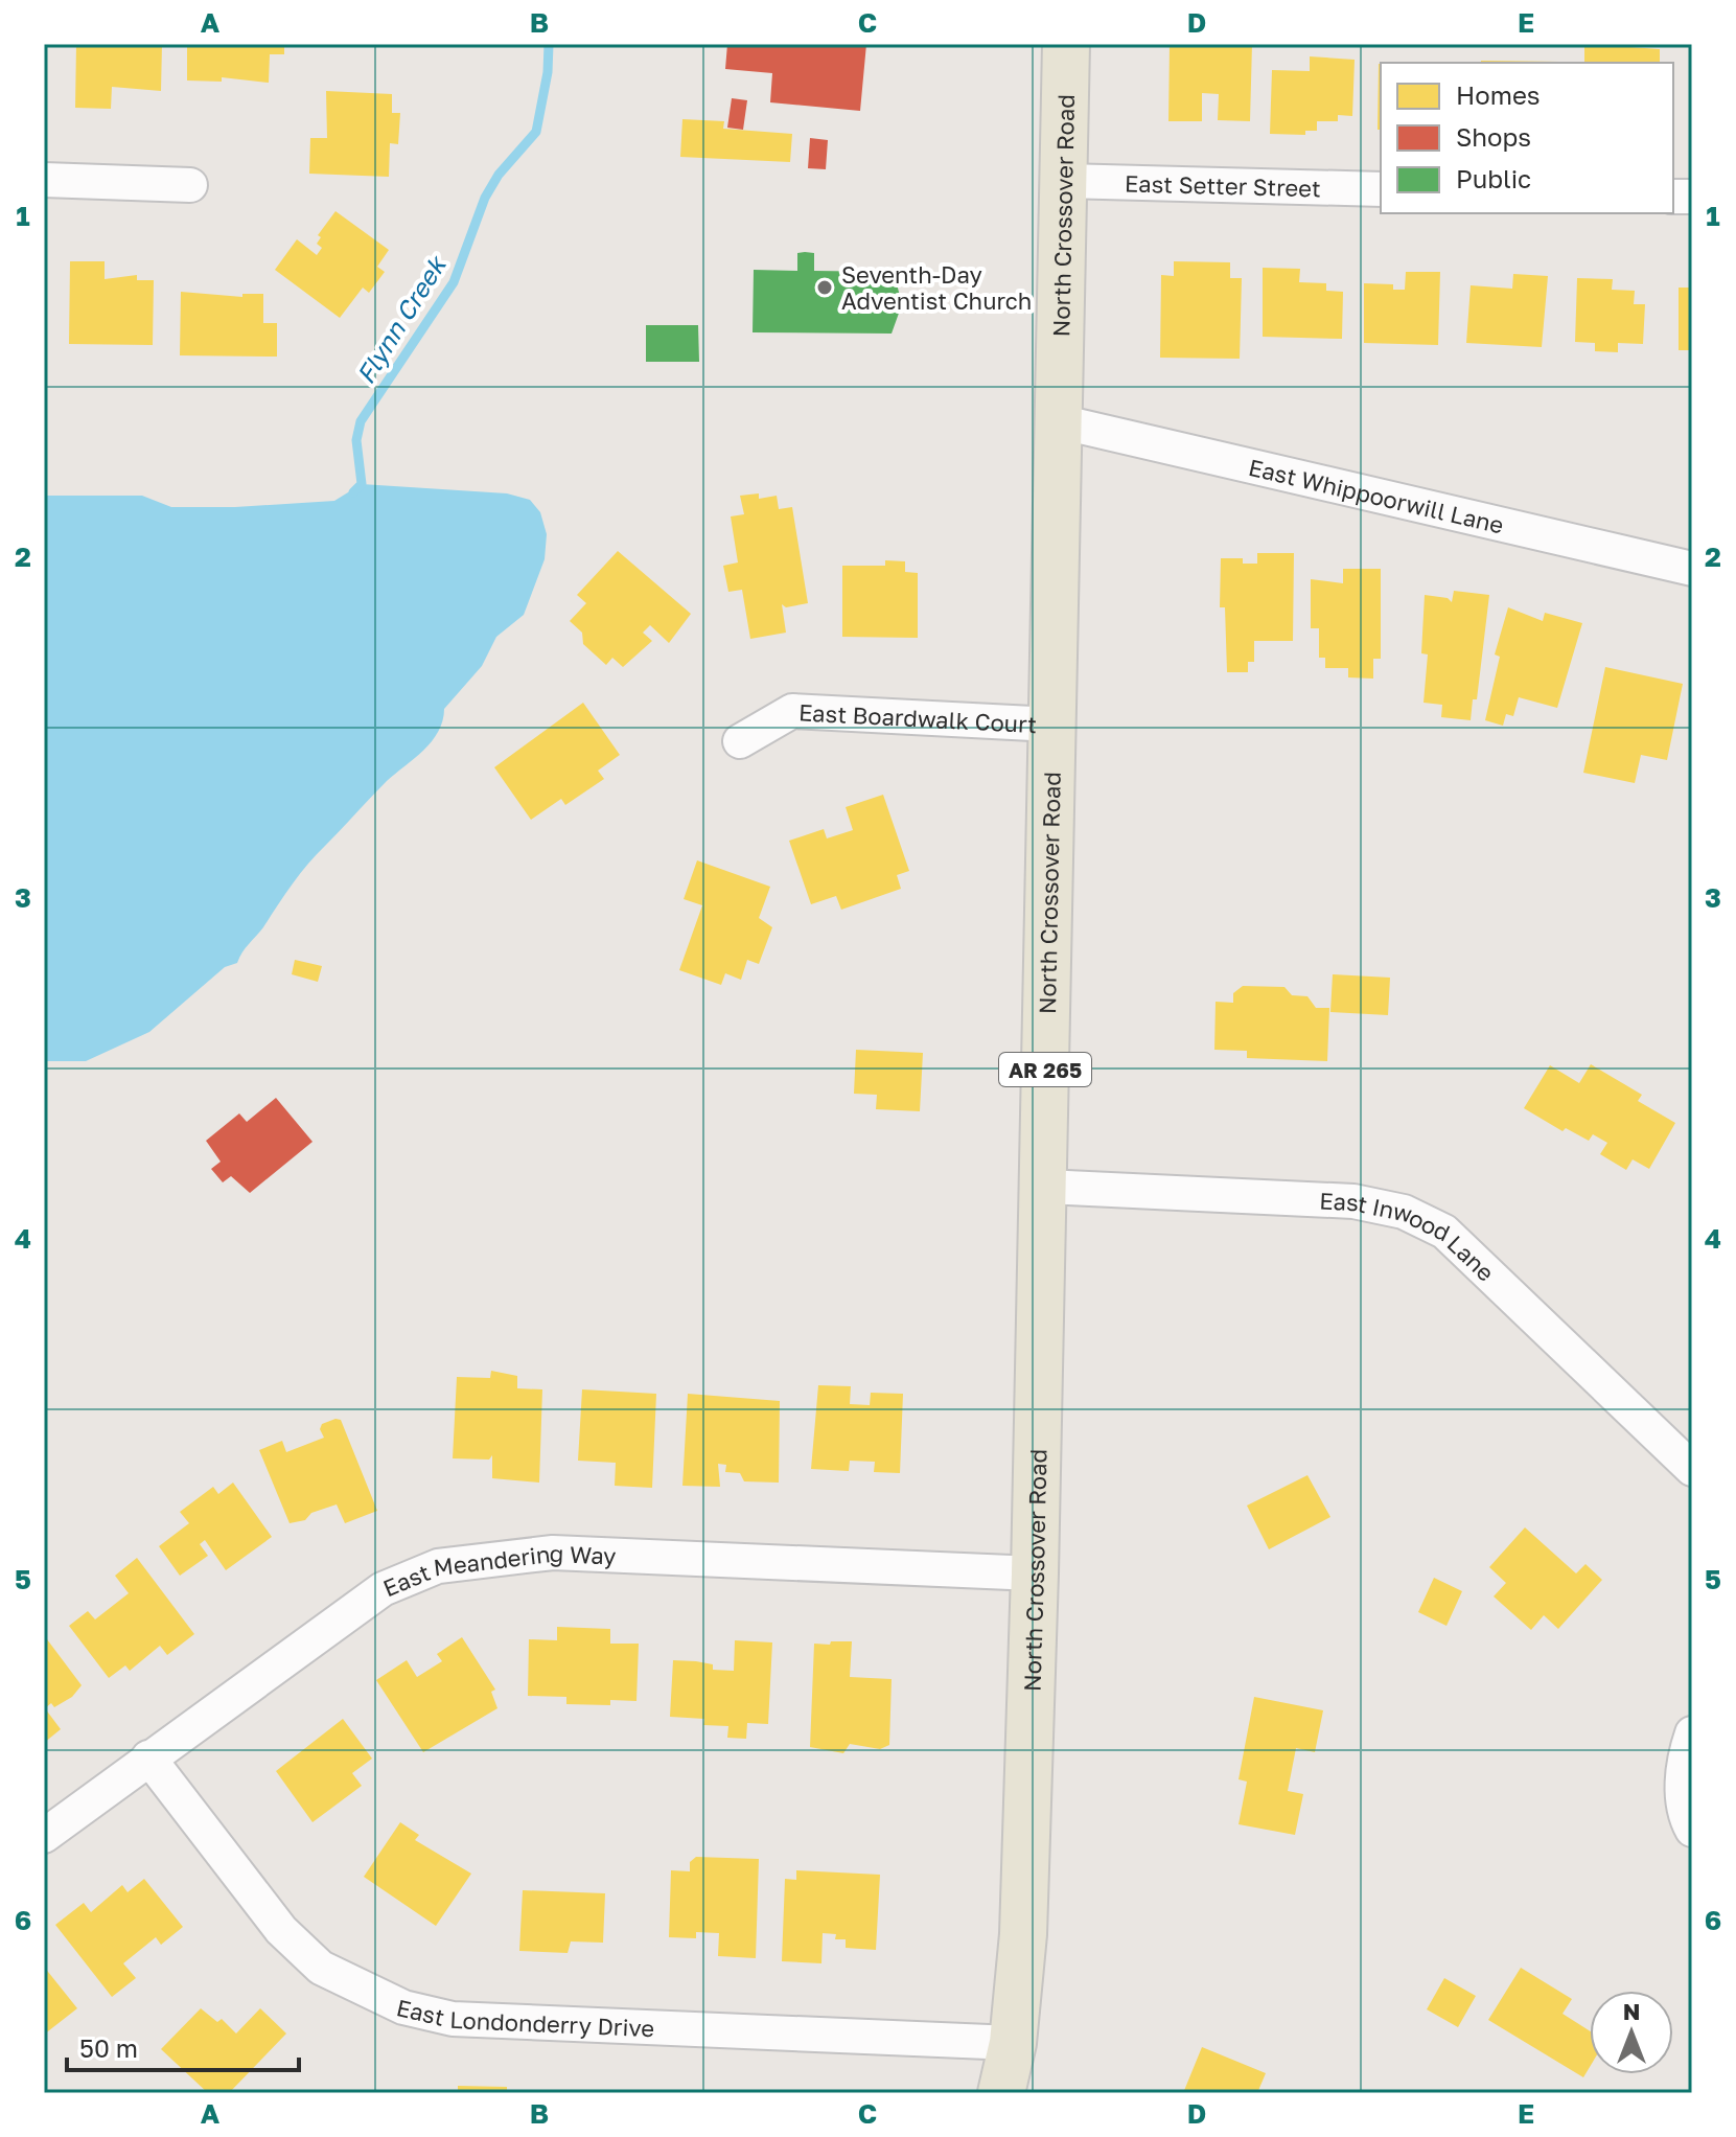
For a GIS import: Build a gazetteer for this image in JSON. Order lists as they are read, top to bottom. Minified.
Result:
{"streets":{"main road":["North Crossover Road","AR 265"],"street":["East Setter Street","East Whippoorwill Lane","East Boardwalk Court","East Inwood Lane","East Meandering Way","East Londonderry Drive"]},"crossings":[["East Setter Street","North Crossover Road"],["North Crossover Road","East Whippoorwill Lane"],["North Crossover Road","East Boardwalk Court"],["North Crossover Road","East Inwood Lane"],["North Crossover Road","East Meandering Way"],["North Crossover Road","East Londonderry Drive"],["East Meandering Way","East Londonderry Drive"]],"water":["Flynn Creek"],"places":["Seventh-Day Adventist Church"],"legend":["Homes","Shops","Public"],"scale_bar":"50 m","north":"top","grid":{"columns":["A","B","C","D","E"],"rows":["1","2","3","4","5","6"]}}
